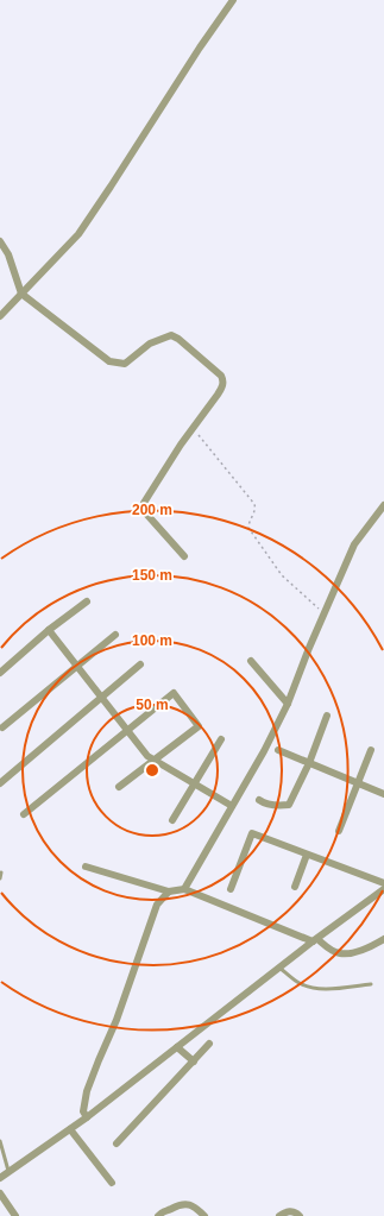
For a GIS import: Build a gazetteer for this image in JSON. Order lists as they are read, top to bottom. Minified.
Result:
{"rings":["200 m","150 m","100 m","50 m"]}
